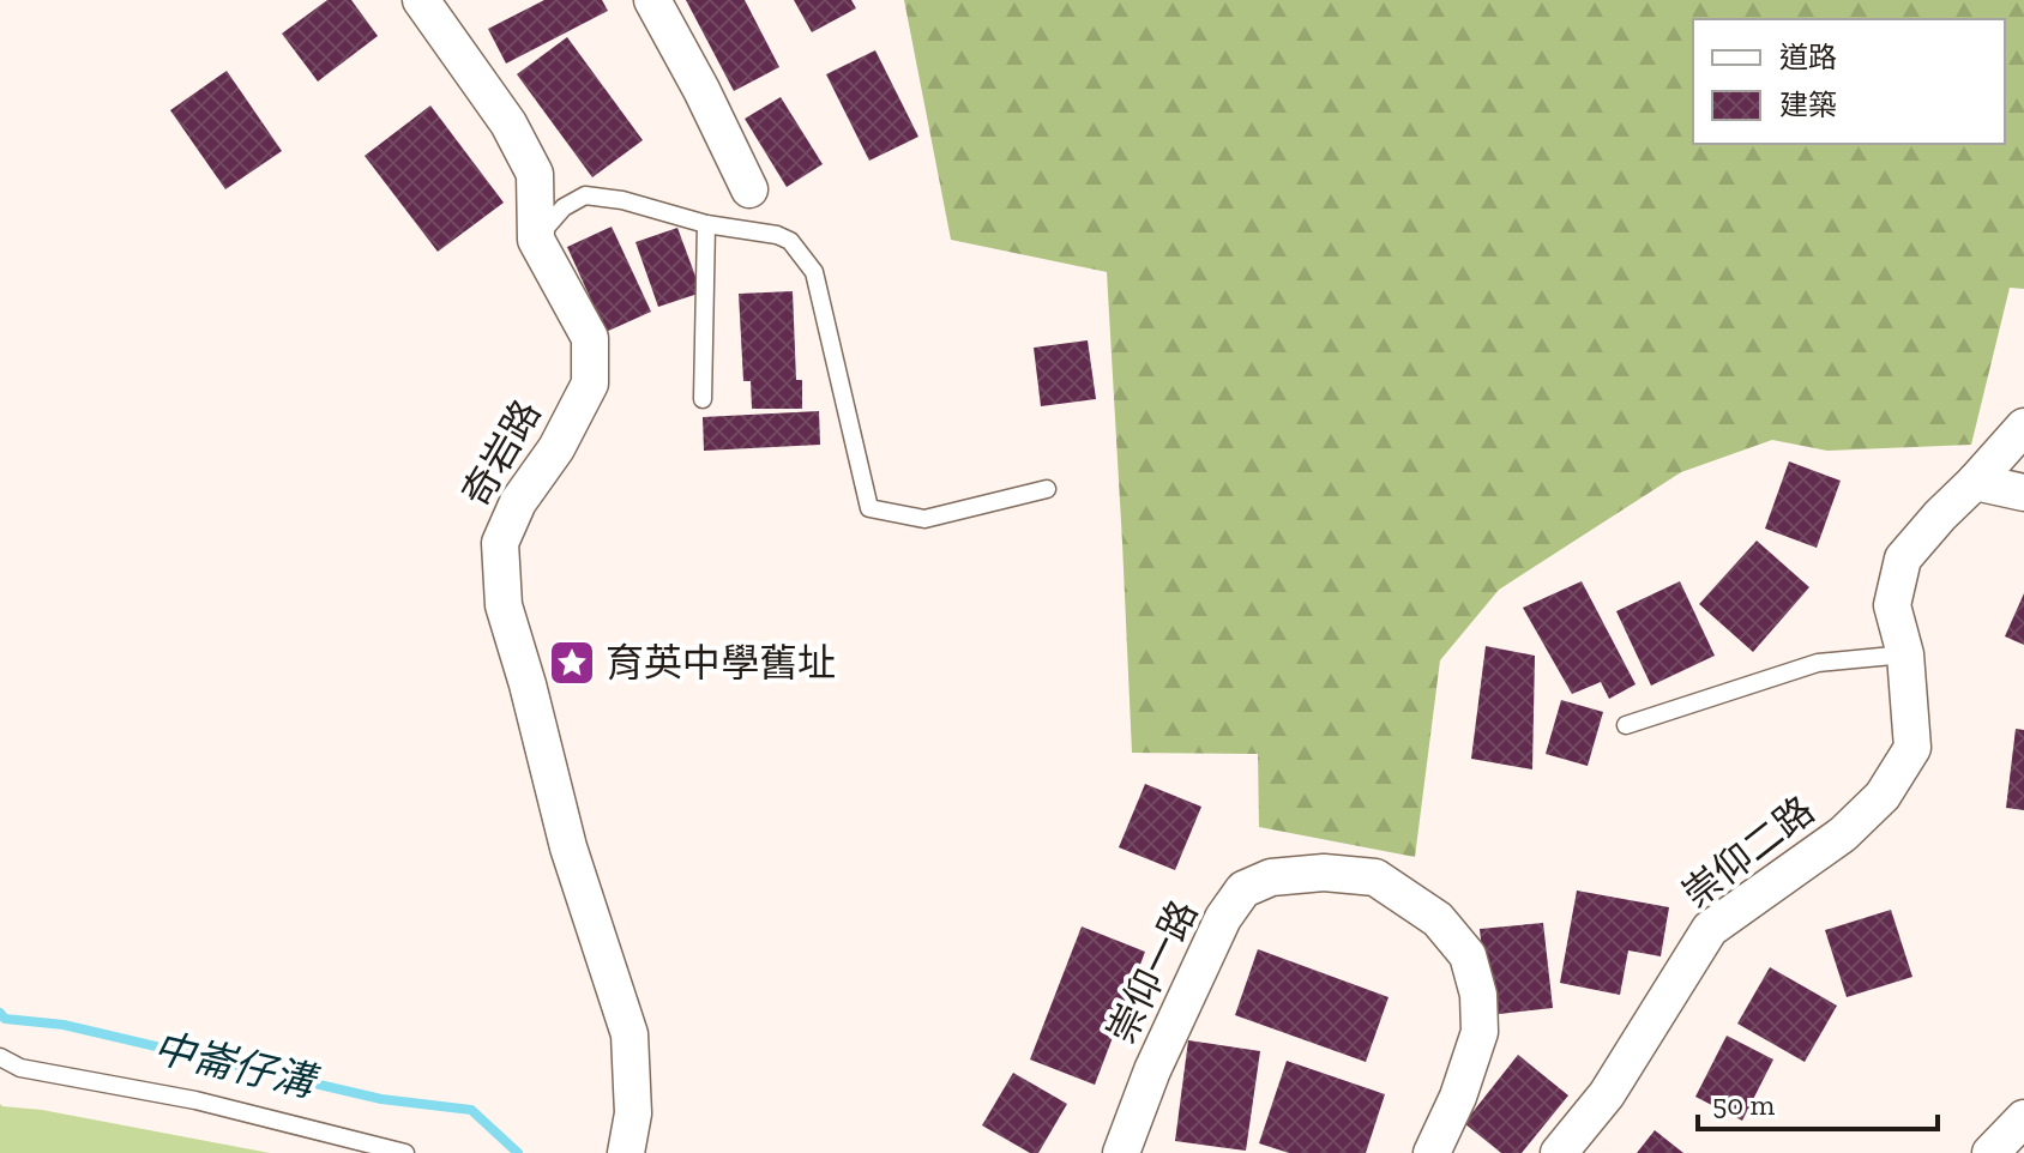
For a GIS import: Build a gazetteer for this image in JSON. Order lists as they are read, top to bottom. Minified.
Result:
{"streets":{"street":["奇岩路","崇仰二路","崇仰一路"]},"water":["中崙仔溝"],"places":{"place":["育英中學舊址"]},"legend":["道路","建築"],"scale_bar":"50 m"}
